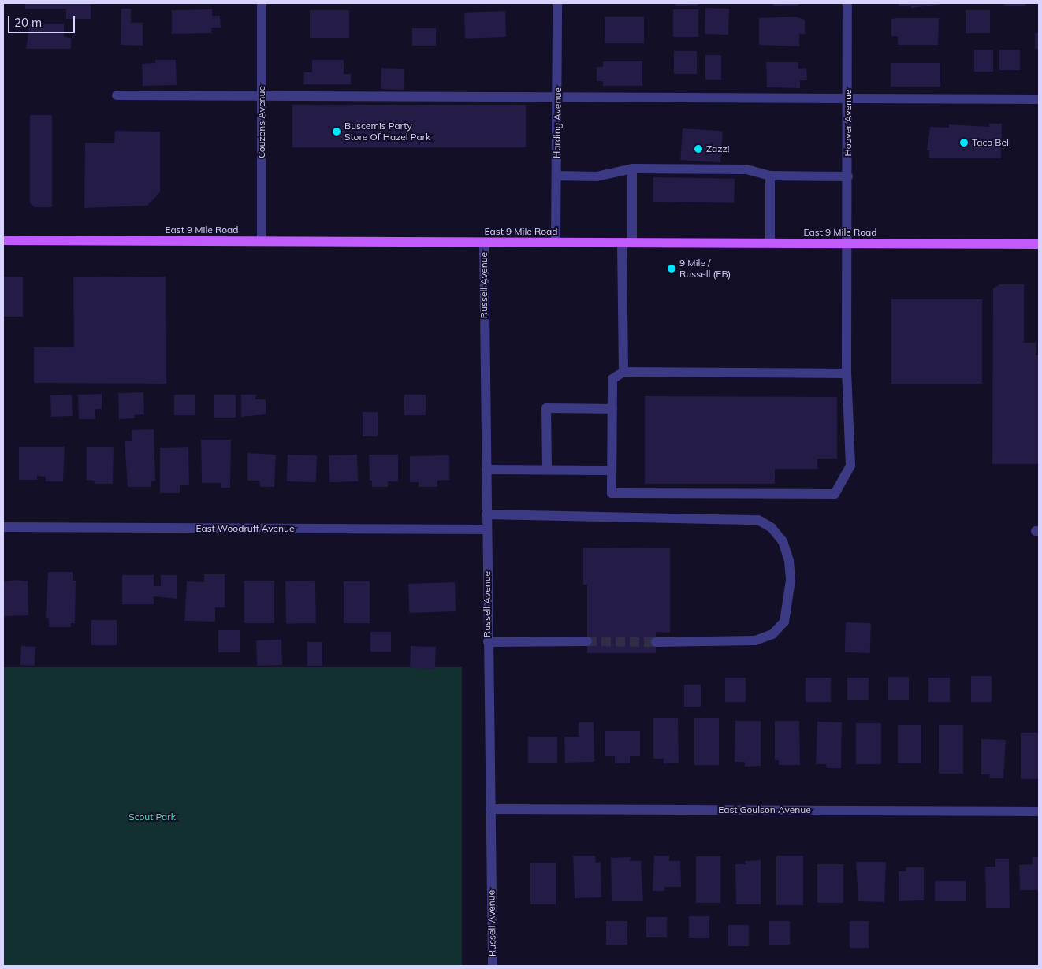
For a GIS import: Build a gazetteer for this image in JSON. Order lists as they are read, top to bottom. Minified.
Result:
{"streets":{"main road":["East 9 Mile Road"],"street":["Couzens Avenue","Harding Avenue","Hoover Avenue","Russell Avenue","East Woodruff Avenue","East Goulson Avenue"]},"crossings":[["Couzens Avenue","East 9 Mile Road"],["Harding Avenue","East 9 Mile Road"],["Hoover Avenue","East 9 Mile Road"],["East 9 Mile Road","Russell Avenue"],["Russell Avenue","East Woodruff Avenue"],["Russell Avenue","East Goulson Avenue"]],"parks":["Scout Park"],"places":["Buscemis Party Store Of Hazel Park","Taco Bell","Zazz!","9 Mile / Russell (EB)"],"scale_bar":"20 m"}
